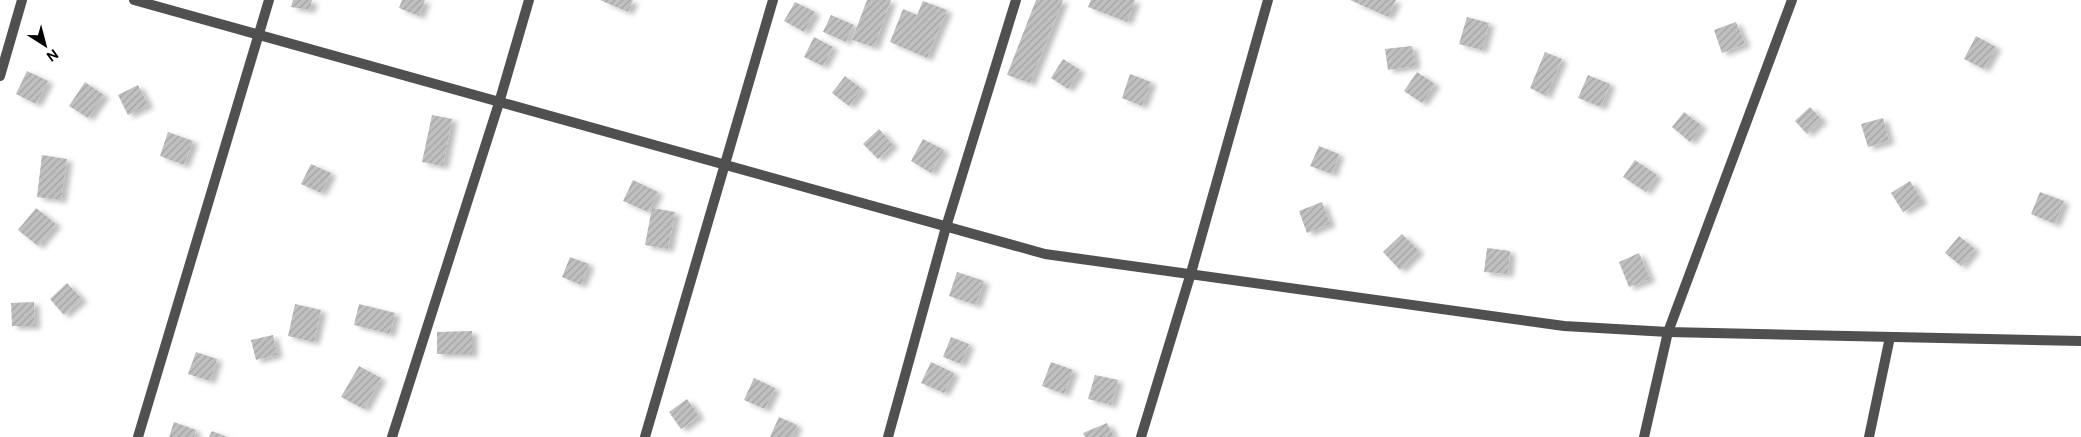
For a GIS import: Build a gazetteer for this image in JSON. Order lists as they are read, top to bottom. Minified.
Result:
{"north":"bottom right"}
